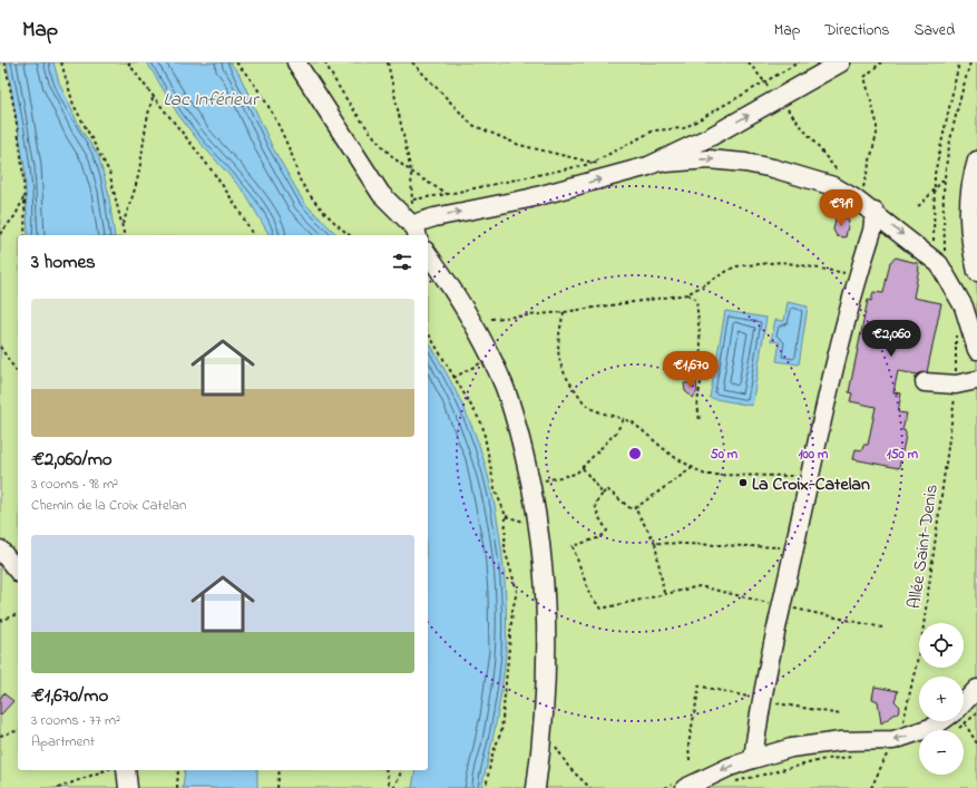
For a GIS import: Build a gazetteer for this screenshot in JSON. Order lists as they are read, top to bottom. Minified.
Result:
{"streets":{"path":["Allée Saint-Denis"]},"water":["Lac Inférieur"],"places":["La Croix-Catelan"],"page":{"header":"Map","nav":["Map","Directions","Saved"],"price":["€919","€2,060","€1,670"],"heading":"3 homes","list":[{"name":"€2,060/mo","note":"3 rooms · 98 m² · Chemin de la Croix Catelan"},{"name":"€1,670/mo","note":"3 rooms · 77 m² · Apartment"}],"map_buttons":["+","−"]},"rings":["50 m","100 m","150 m"]}
